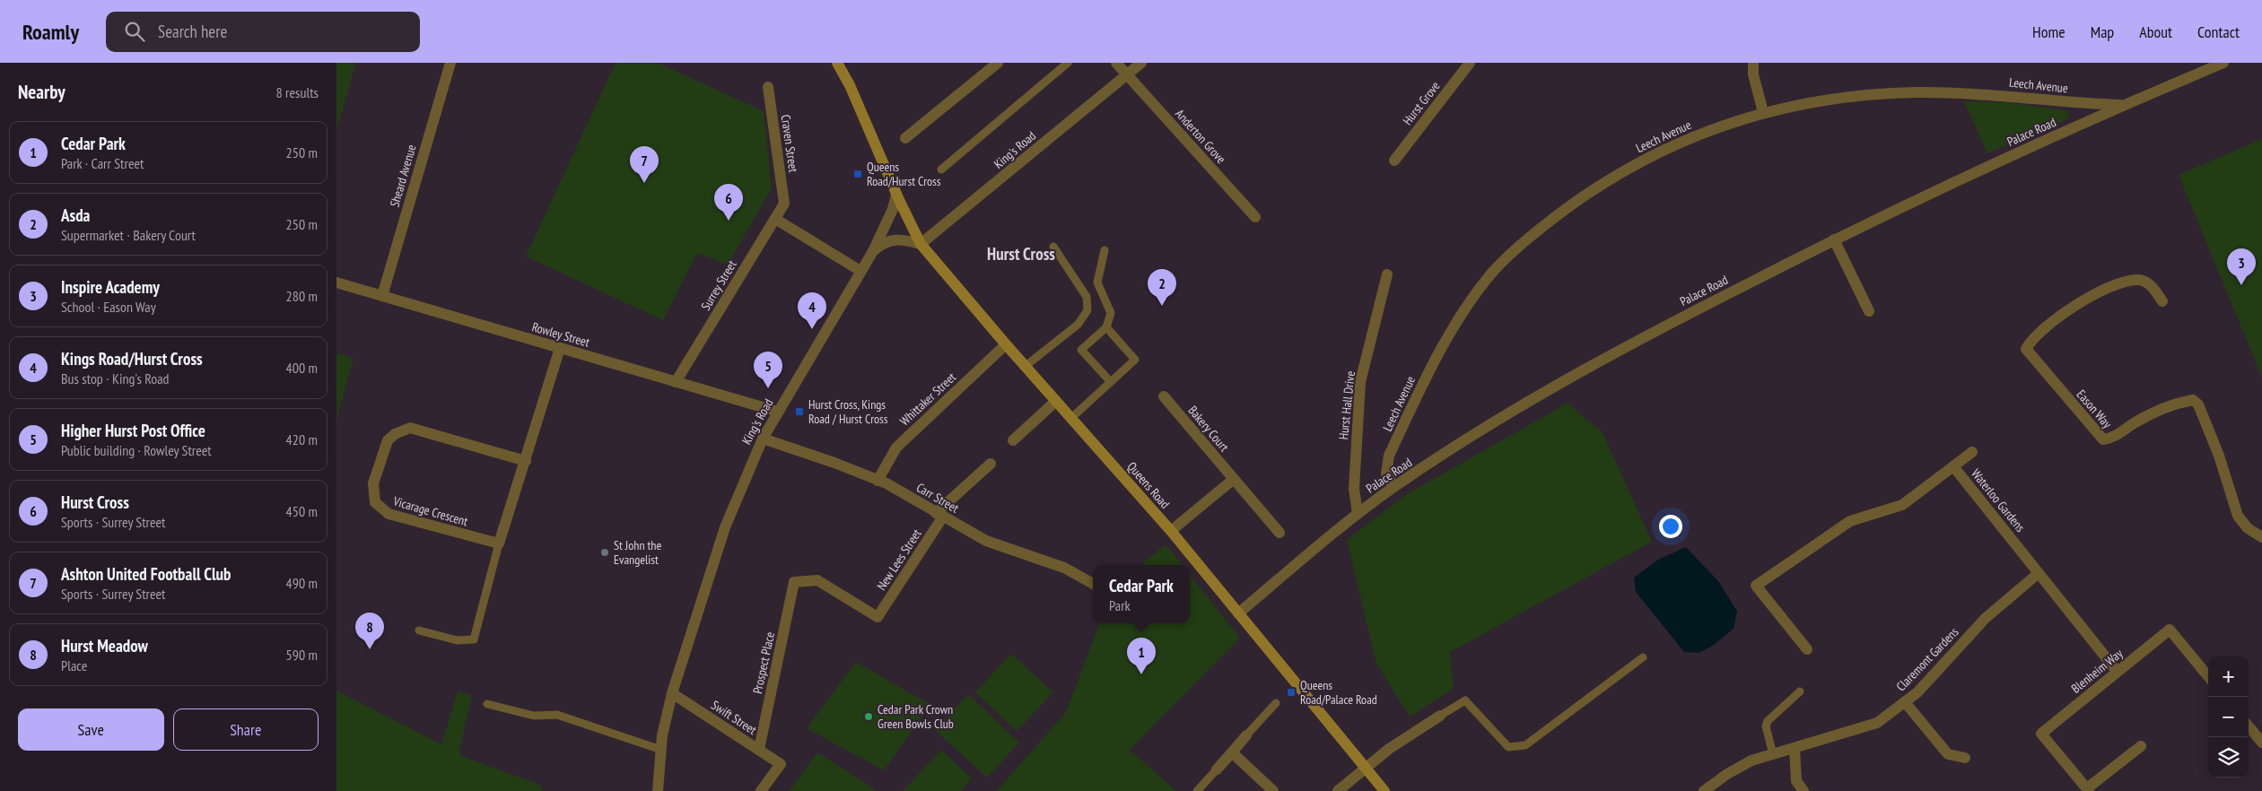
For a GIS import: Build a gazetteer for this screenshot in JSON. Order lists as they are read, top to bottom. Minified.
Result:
{"streets":{"main road":["Queens Road"],"street":["Leech Avenue","Hurst Grove","Palace Road","Anderton Grove","Craven Street","King's Road","Sheard Avenue","Surrey Street","Rowley Street","Whittaker Street","Hurst Hall Drive","Eason Way","Bakery Court","Carr Street","Waterloo Gardens","Vicarage Crescent","New Lees Street","Claremont Gardens","Prospect Place","Blenheim Way","Swift Street"]},"crossings":[["Leech Avenue","Palace Road"],["Palace Road","Hurst Hall Drive"],["Palace Road","Queens Road"],["Anderton Grove","King's Road"],["Craven Street","Surrey Street"],["King's Road","Rowley Street"],["King's Road","Queens Road"],["King's Road","Carr Street"],["King's Road","Swift Street"],["Sheard Avenue","Rowley Street"],["Surrey Street","Rowley Street"],["Whittaker Street","Queens Road"],["Whittaker Street","Carr Street"],["Carr Street","New Lees Street"],["Waterloo Gardens","Claremont Gardens"],["Waterloo Gardens","Blenheim Way"],["New Lees Street","Prospect Place"],["Prospect Place","Swift Street"]],"districts":["Hurst Cross"],"places":{"transit":["Queens Road/Hurst Cross","Hurst Cross, Kings Road / Hurst Cross","Queens Road/Palace Road"],"other":["St John the Evangelist","Cedar Park Crown Green Bowls Club"]},"page":{"header":"Roamly","search":"Search here","nav":["Home","Map","About","Contact"],"heading":["Nearby","8 results"],"list":[{"mark":"1","name":"Cedar Park","note":"Park · Carr Street","value":"250 m"},{"mark":"2","name":"Asda","note":"Supermarket · Bakery Court","value":"250 m"},{"mark":"3","name":"Inspire Academy","note":"School · Eason Way","value":"280 m"},{"mark":"4","name":"Kings Road/Hurst Cross","note":"Bus stop · King's Road","value":"400 m"},{"mark":"5","name":"Higher Hurst Post Office","note":"Public building · Rowley Street","value":"420 m"},{"mark":"6","name":"Hurst Cross","note":"Sports · Surrey Street","value":"450 m"},{"mark":"7","name":"Ashton United Football Club","note":"Sports · Surrey Street","value":"490 m"},{"mark":"8","name":"Hurst Meadow","note":"Place","value":"590 m"}],"pins":["7","6","3","2","4","5","8","1"],"popup":["Cedar Park","Park"],"map_buttons":["+","−"],"buttons":["Save","Share"]}}
